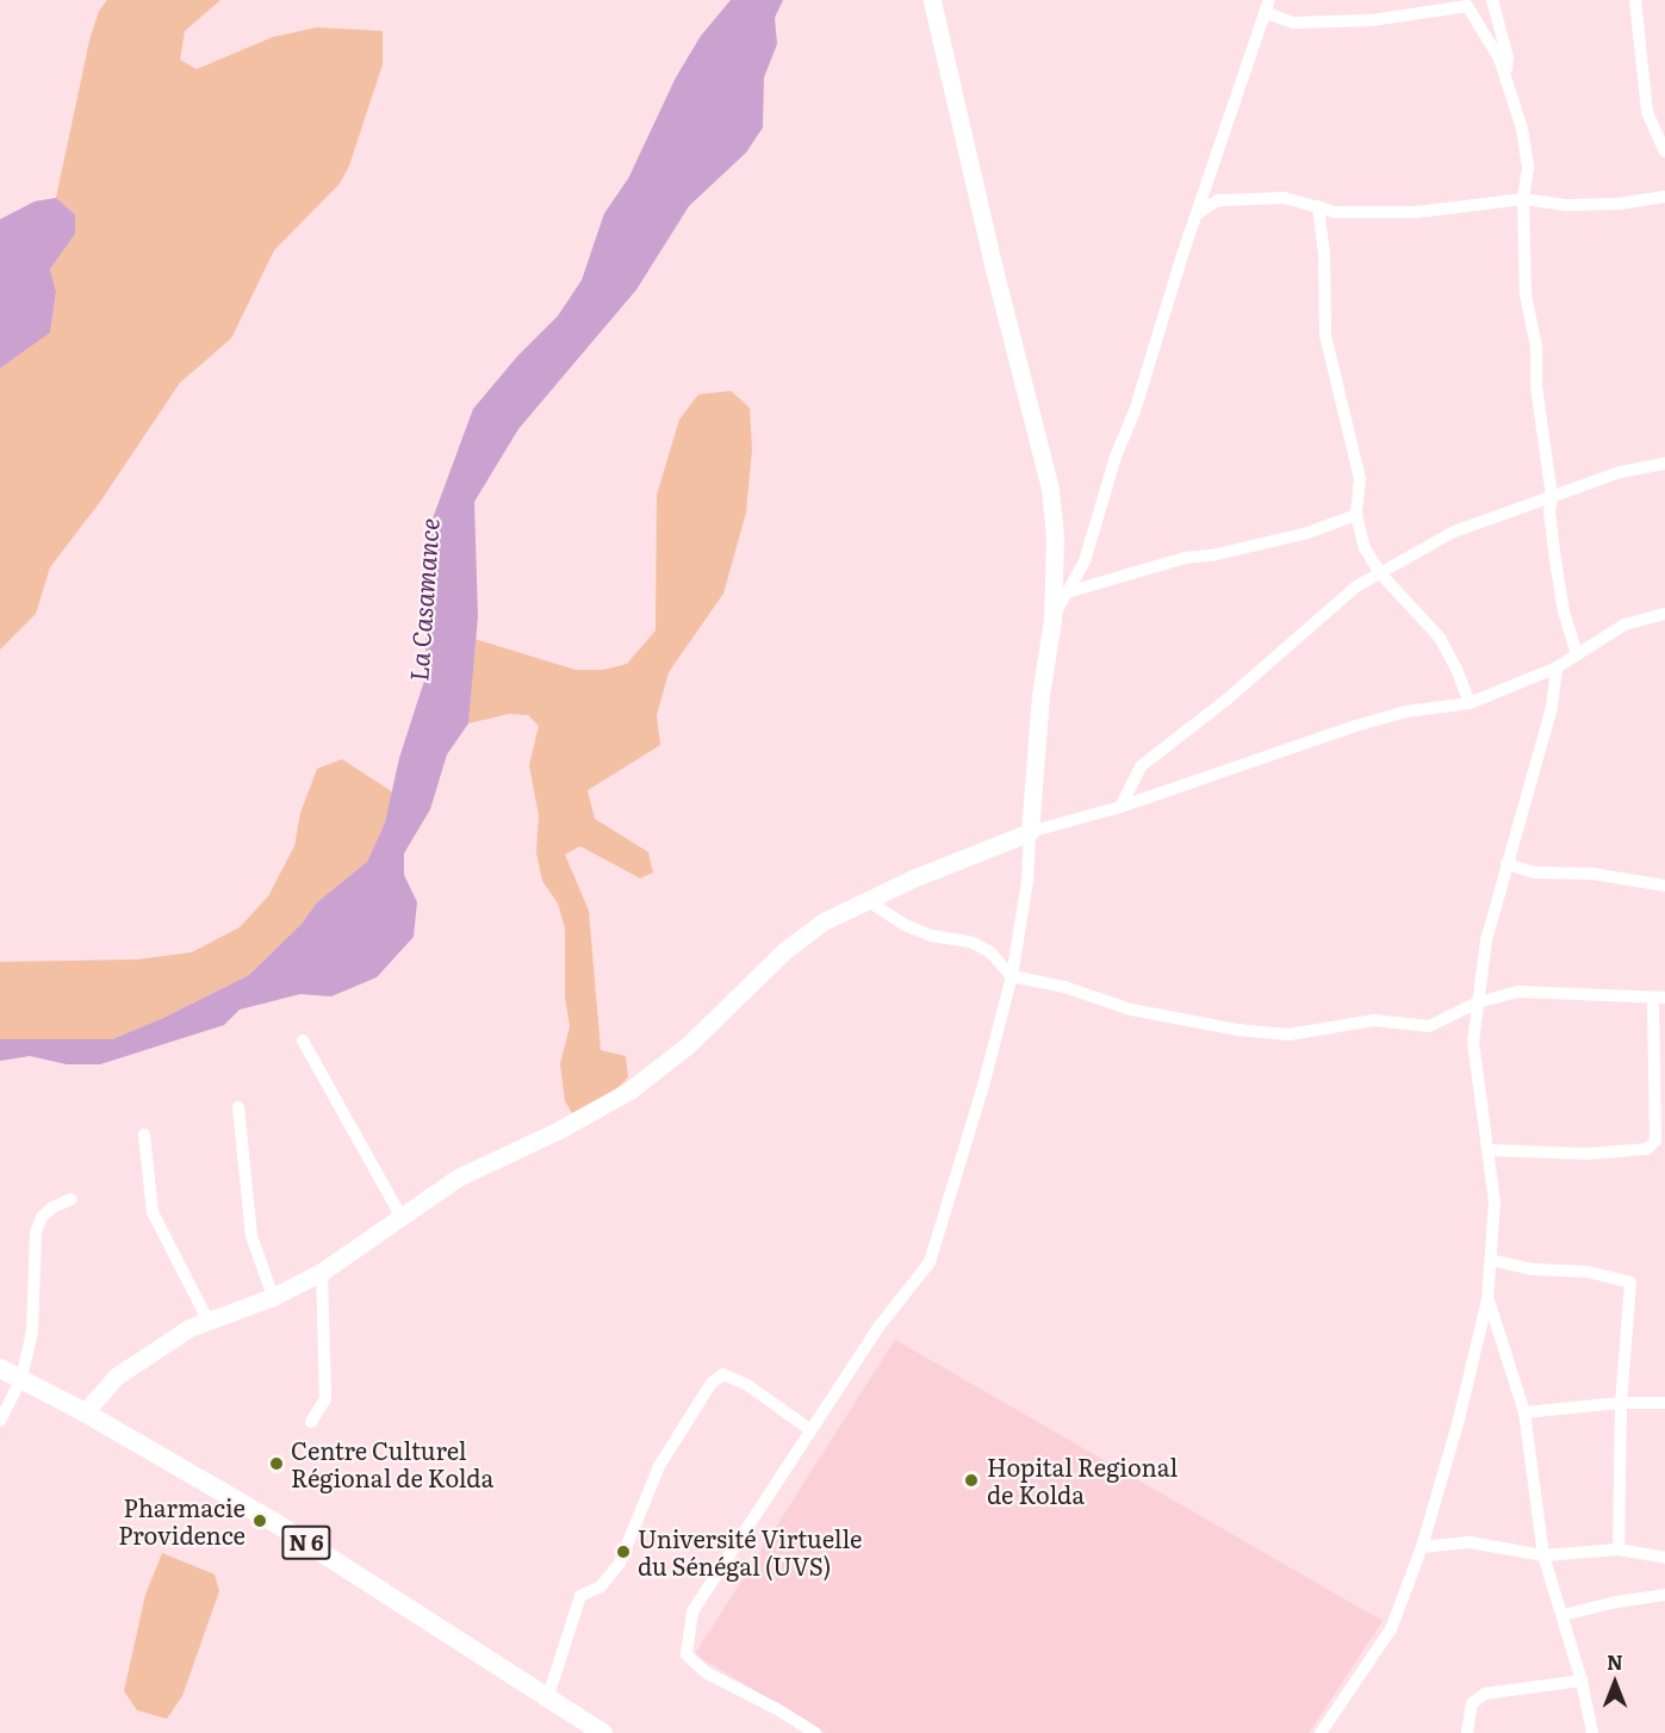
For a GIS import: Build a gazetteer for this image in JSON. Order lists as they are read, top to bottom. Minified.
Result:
{"streets":{"main road":["N 6"]},"water":["La Casamance"],"places":["Centre Culturel Régional de Kolda","Hopital Regional de Kolda","Pharmacie Providence","Université Virtuelle du Sénégal (UVS)"],"north":"top"}
